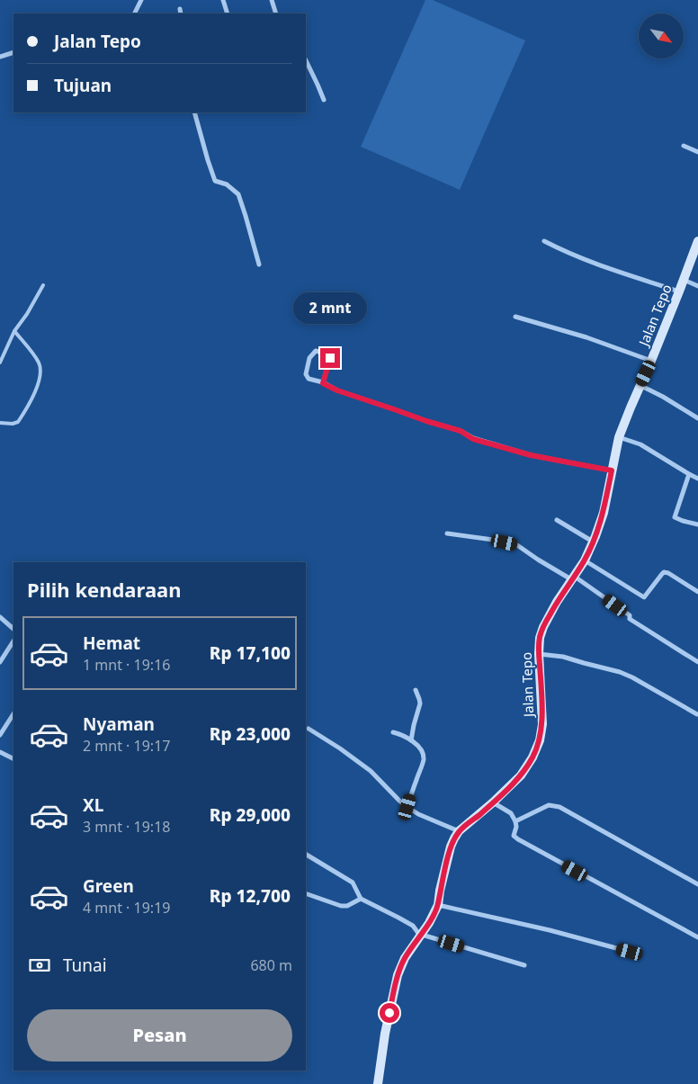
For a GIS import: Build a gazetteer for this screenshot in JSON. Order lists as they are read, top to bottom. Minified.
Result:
{"streets":{"street":["Jalan Tepo"]},"north":"bottom right","page":{"banner":["Jalan Tepo","Tujuan"],"bubble":"2 mnt","heading":"Pilih kendaraan","list":[{"name":"Hemat","note":"1 mnt · 19:16","value":"Rp 17,100"},{"name":"Nyaman","note":"2 mnt · 19:17","value":"Rp 23,000"},{"name":"XL","note":"3 mnt · 19:18","value":"Rp 29,000"},{"name":"Green","note":"4 mnt · 19:19","value":"Rp 12,700"}],"pay":["Tunai","680 m"],"buttons":"Pesan"}}
